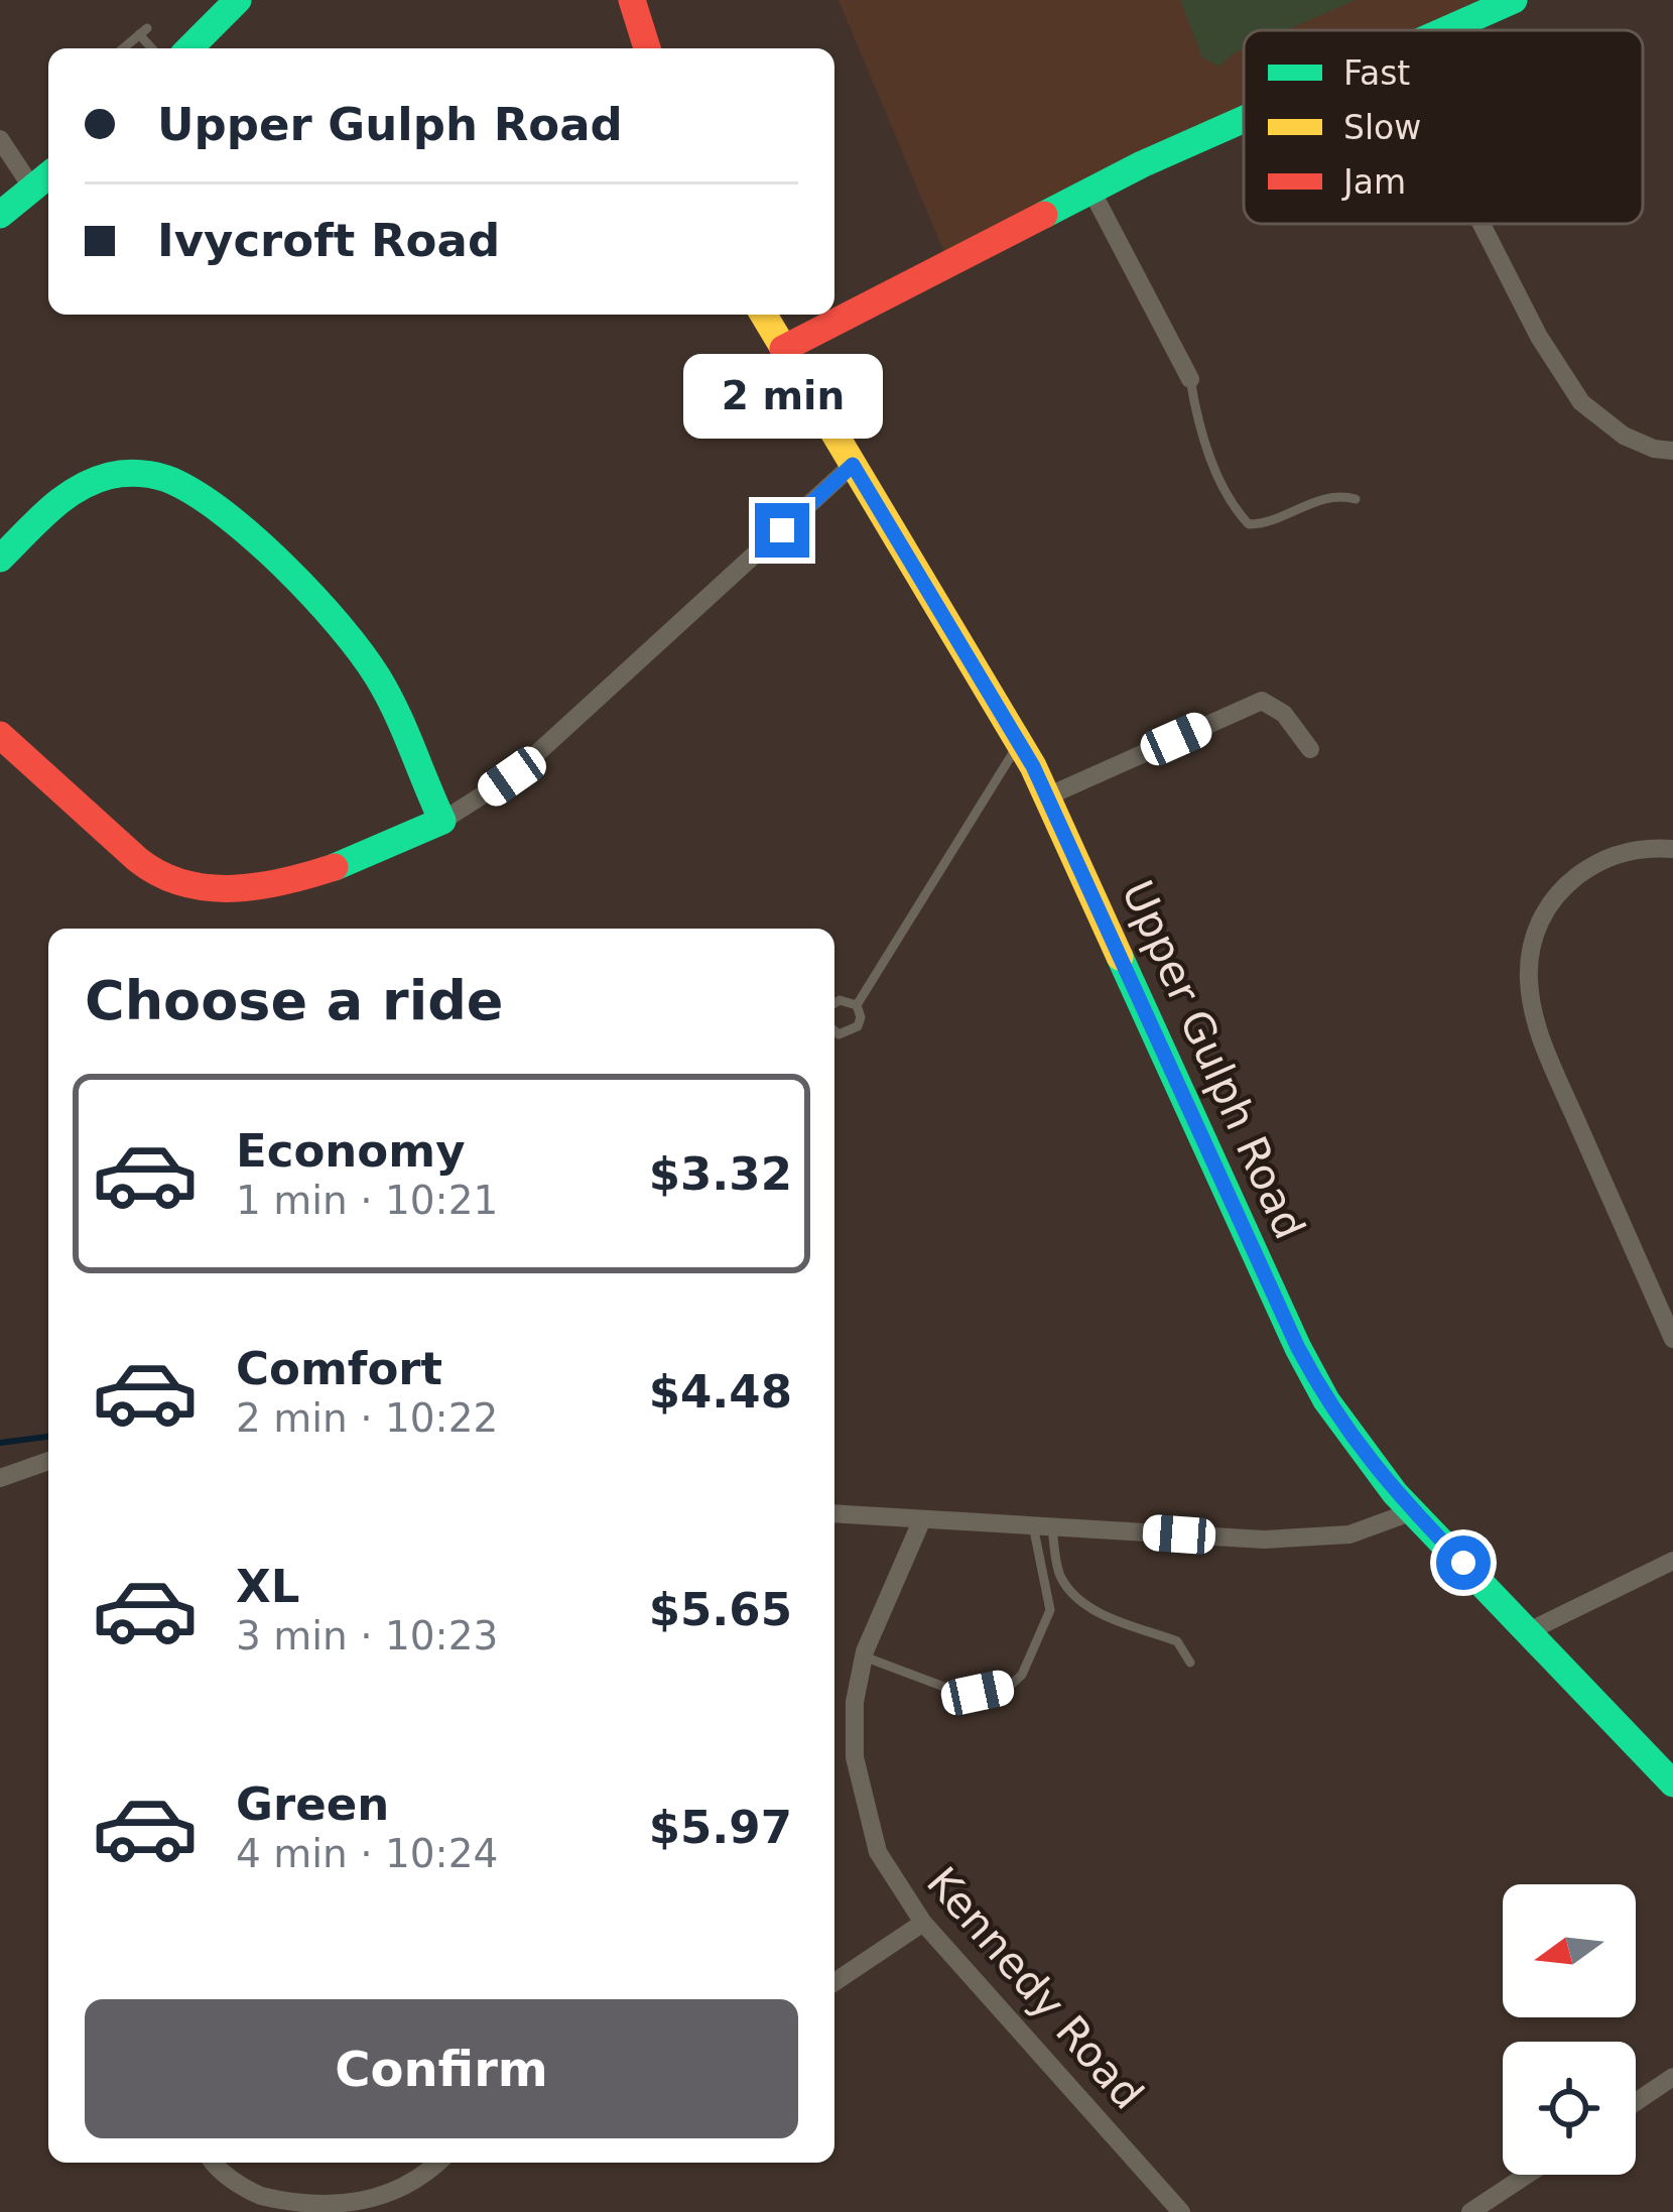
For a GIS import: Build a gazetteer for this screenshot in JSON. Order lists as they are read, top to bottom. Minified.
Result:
{"streets":{"street":["Upper Gulph Road","Kennedy Road"]},"legend":["Fast","Slow","Jam"],"north":"left","page":{"banner":["Upper Gulph Road","Ivycroft Road"],"bubble":"2 min","heading":"Choose a ride","list":[{"name":"Economy","note":"1 min · 10:21","value":"$3.32"},{"name":"Comfort","note":"2 min · 10:22","value":"$4.48"},{"name":"XL","note":"3 min · 10:23","value":"$5.65"},{"name":"Green","note":"4 min · 10:24","value":"$5.97"}],"buttons":"Confirm"}}
